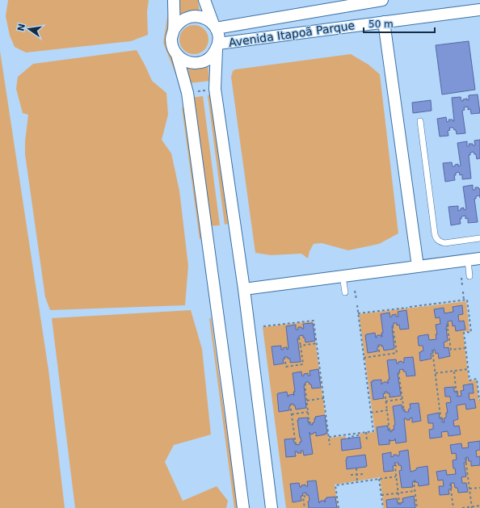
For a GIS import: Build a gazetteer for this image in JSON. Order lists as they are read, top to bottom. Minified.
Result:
{"streets":{"street":["Avenida Itapoã Parque"]},"scale_bar":"50 m","north":"left"}
